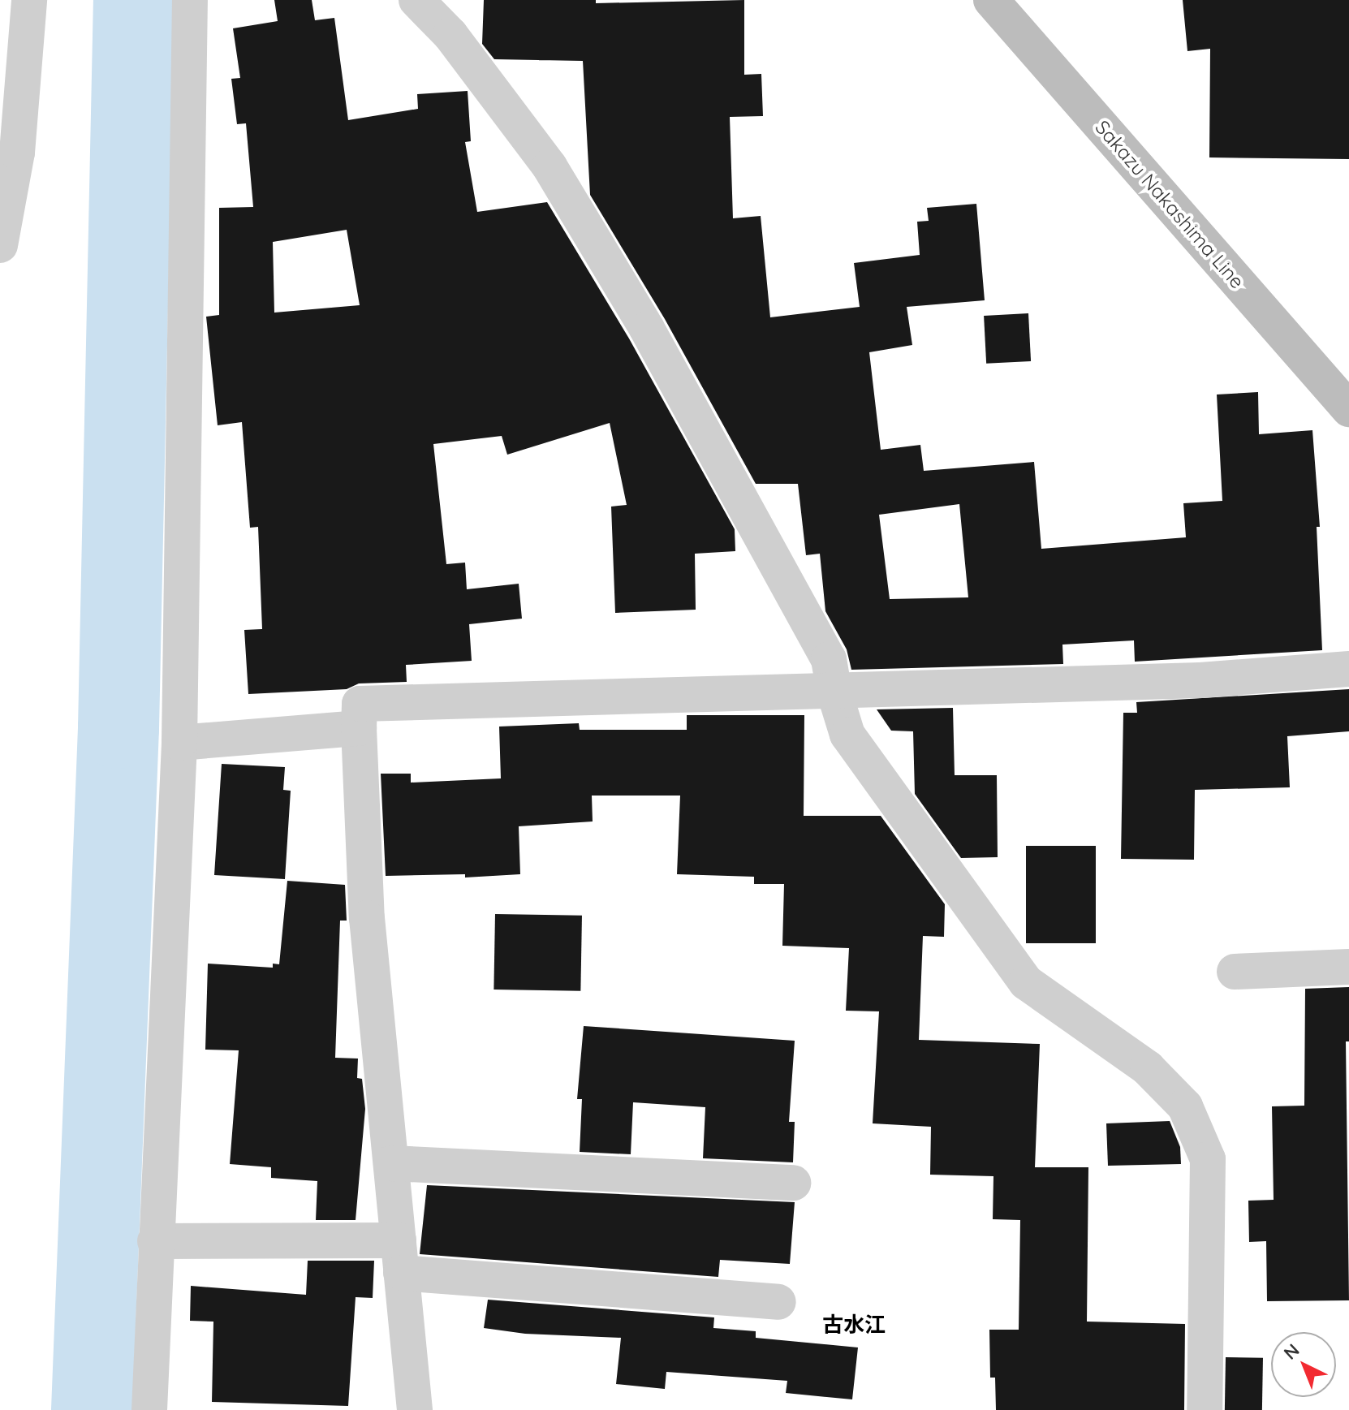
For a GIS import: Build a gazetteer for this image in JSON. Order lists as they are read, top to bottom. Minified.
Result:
{"streets":{"main road":["Sakazu Nakashima Line"]},"districts":["古水江"],"north":"top left"}
